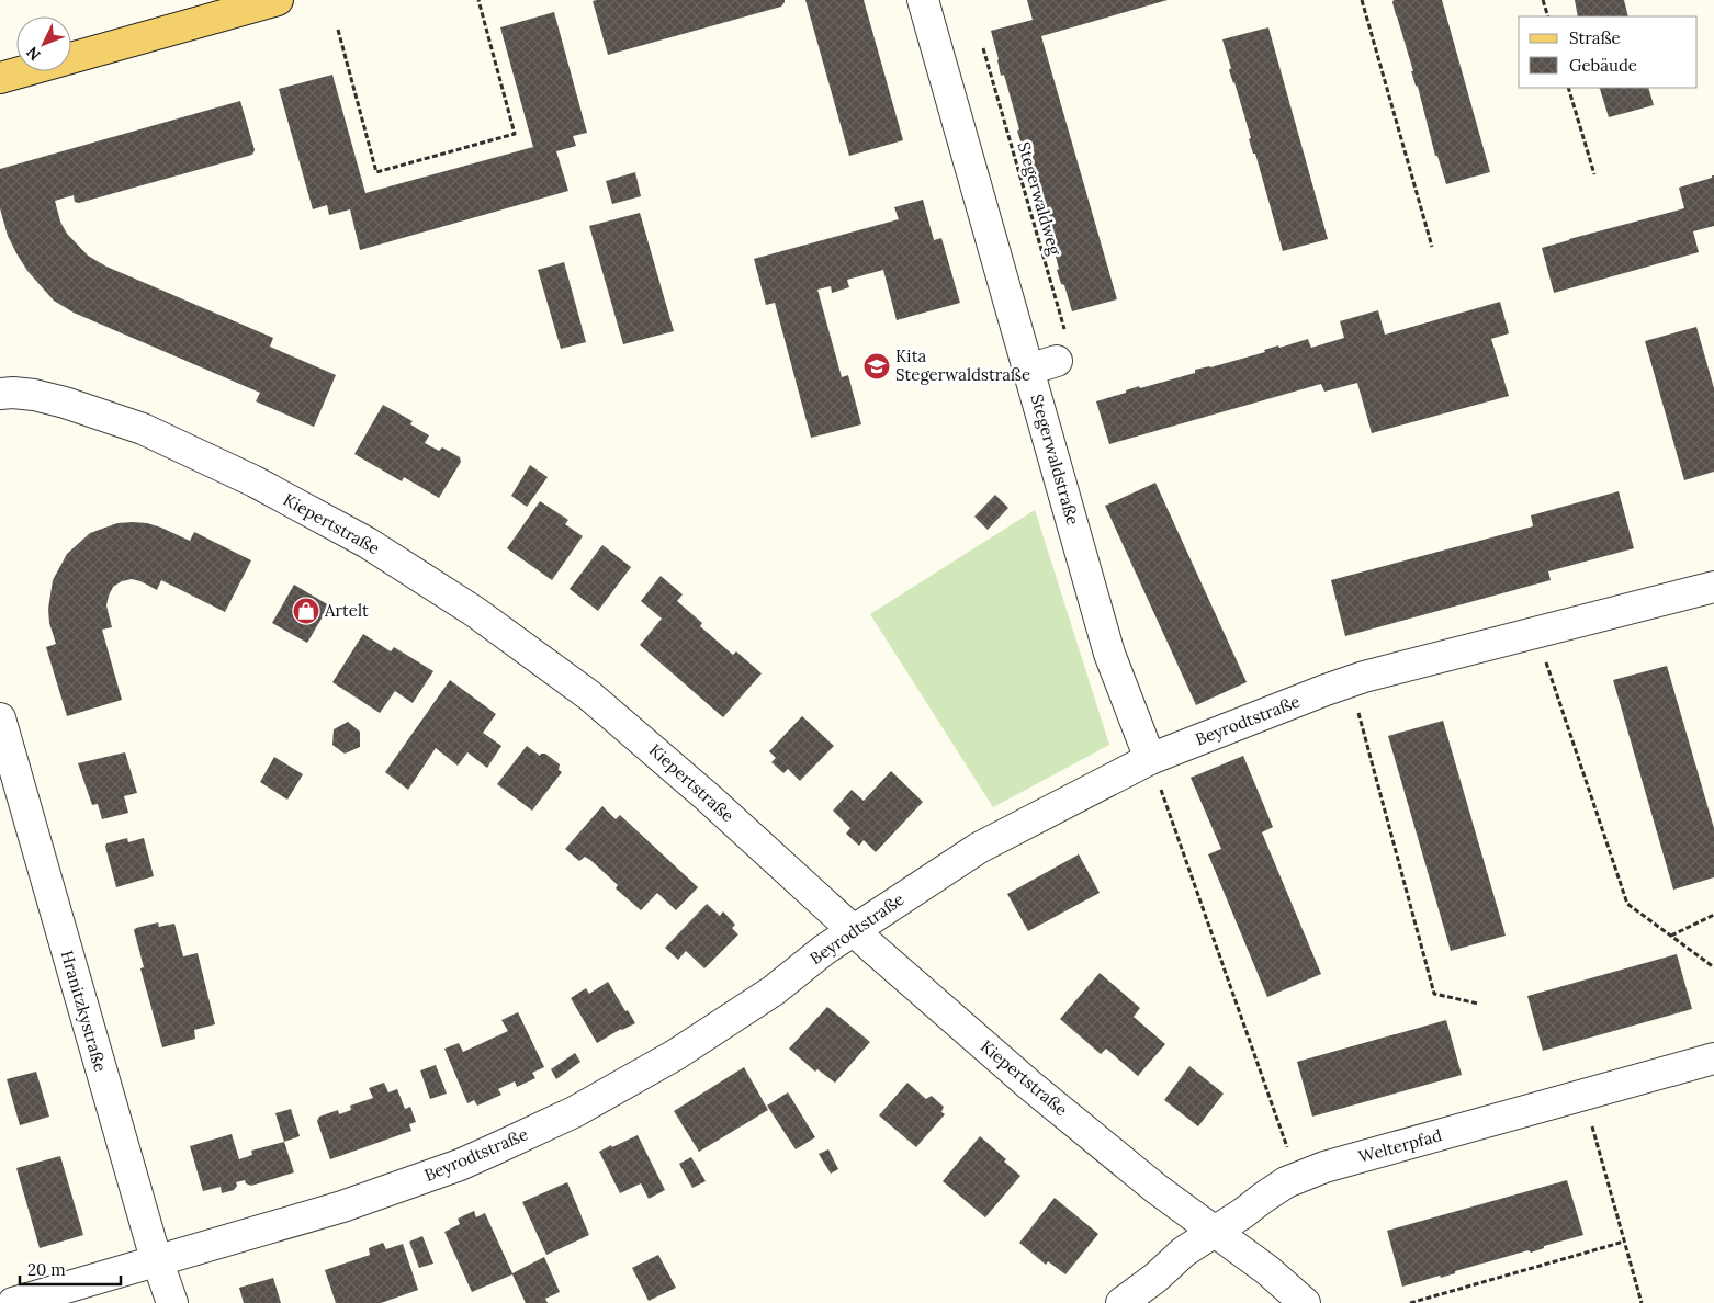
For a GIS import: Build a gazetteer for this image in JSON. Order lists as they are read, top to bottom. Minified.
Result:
{"streets":{"street":["Stegerwaldstraße","Kiepertstraße","Beyrodtstraße","Hranitzkystraße","Welterpfad"],"path":["Stegerwaldweg"]},"crossings":[["Stegerwaldstraße","Beyrodtstraße"],["Kiepertstraße","Beyrodtstraße"],["Kiepertstraße","Welterpfad"],["Beyrodtstraße","Hranitzkystraße"]],"places":{"school or university":["Kita Stegerwaldstraße"],"shop":["Artelt"]},"legend":["Straße","Gebäude"],"scale_bar":"20 m","north":"bottom left"}
